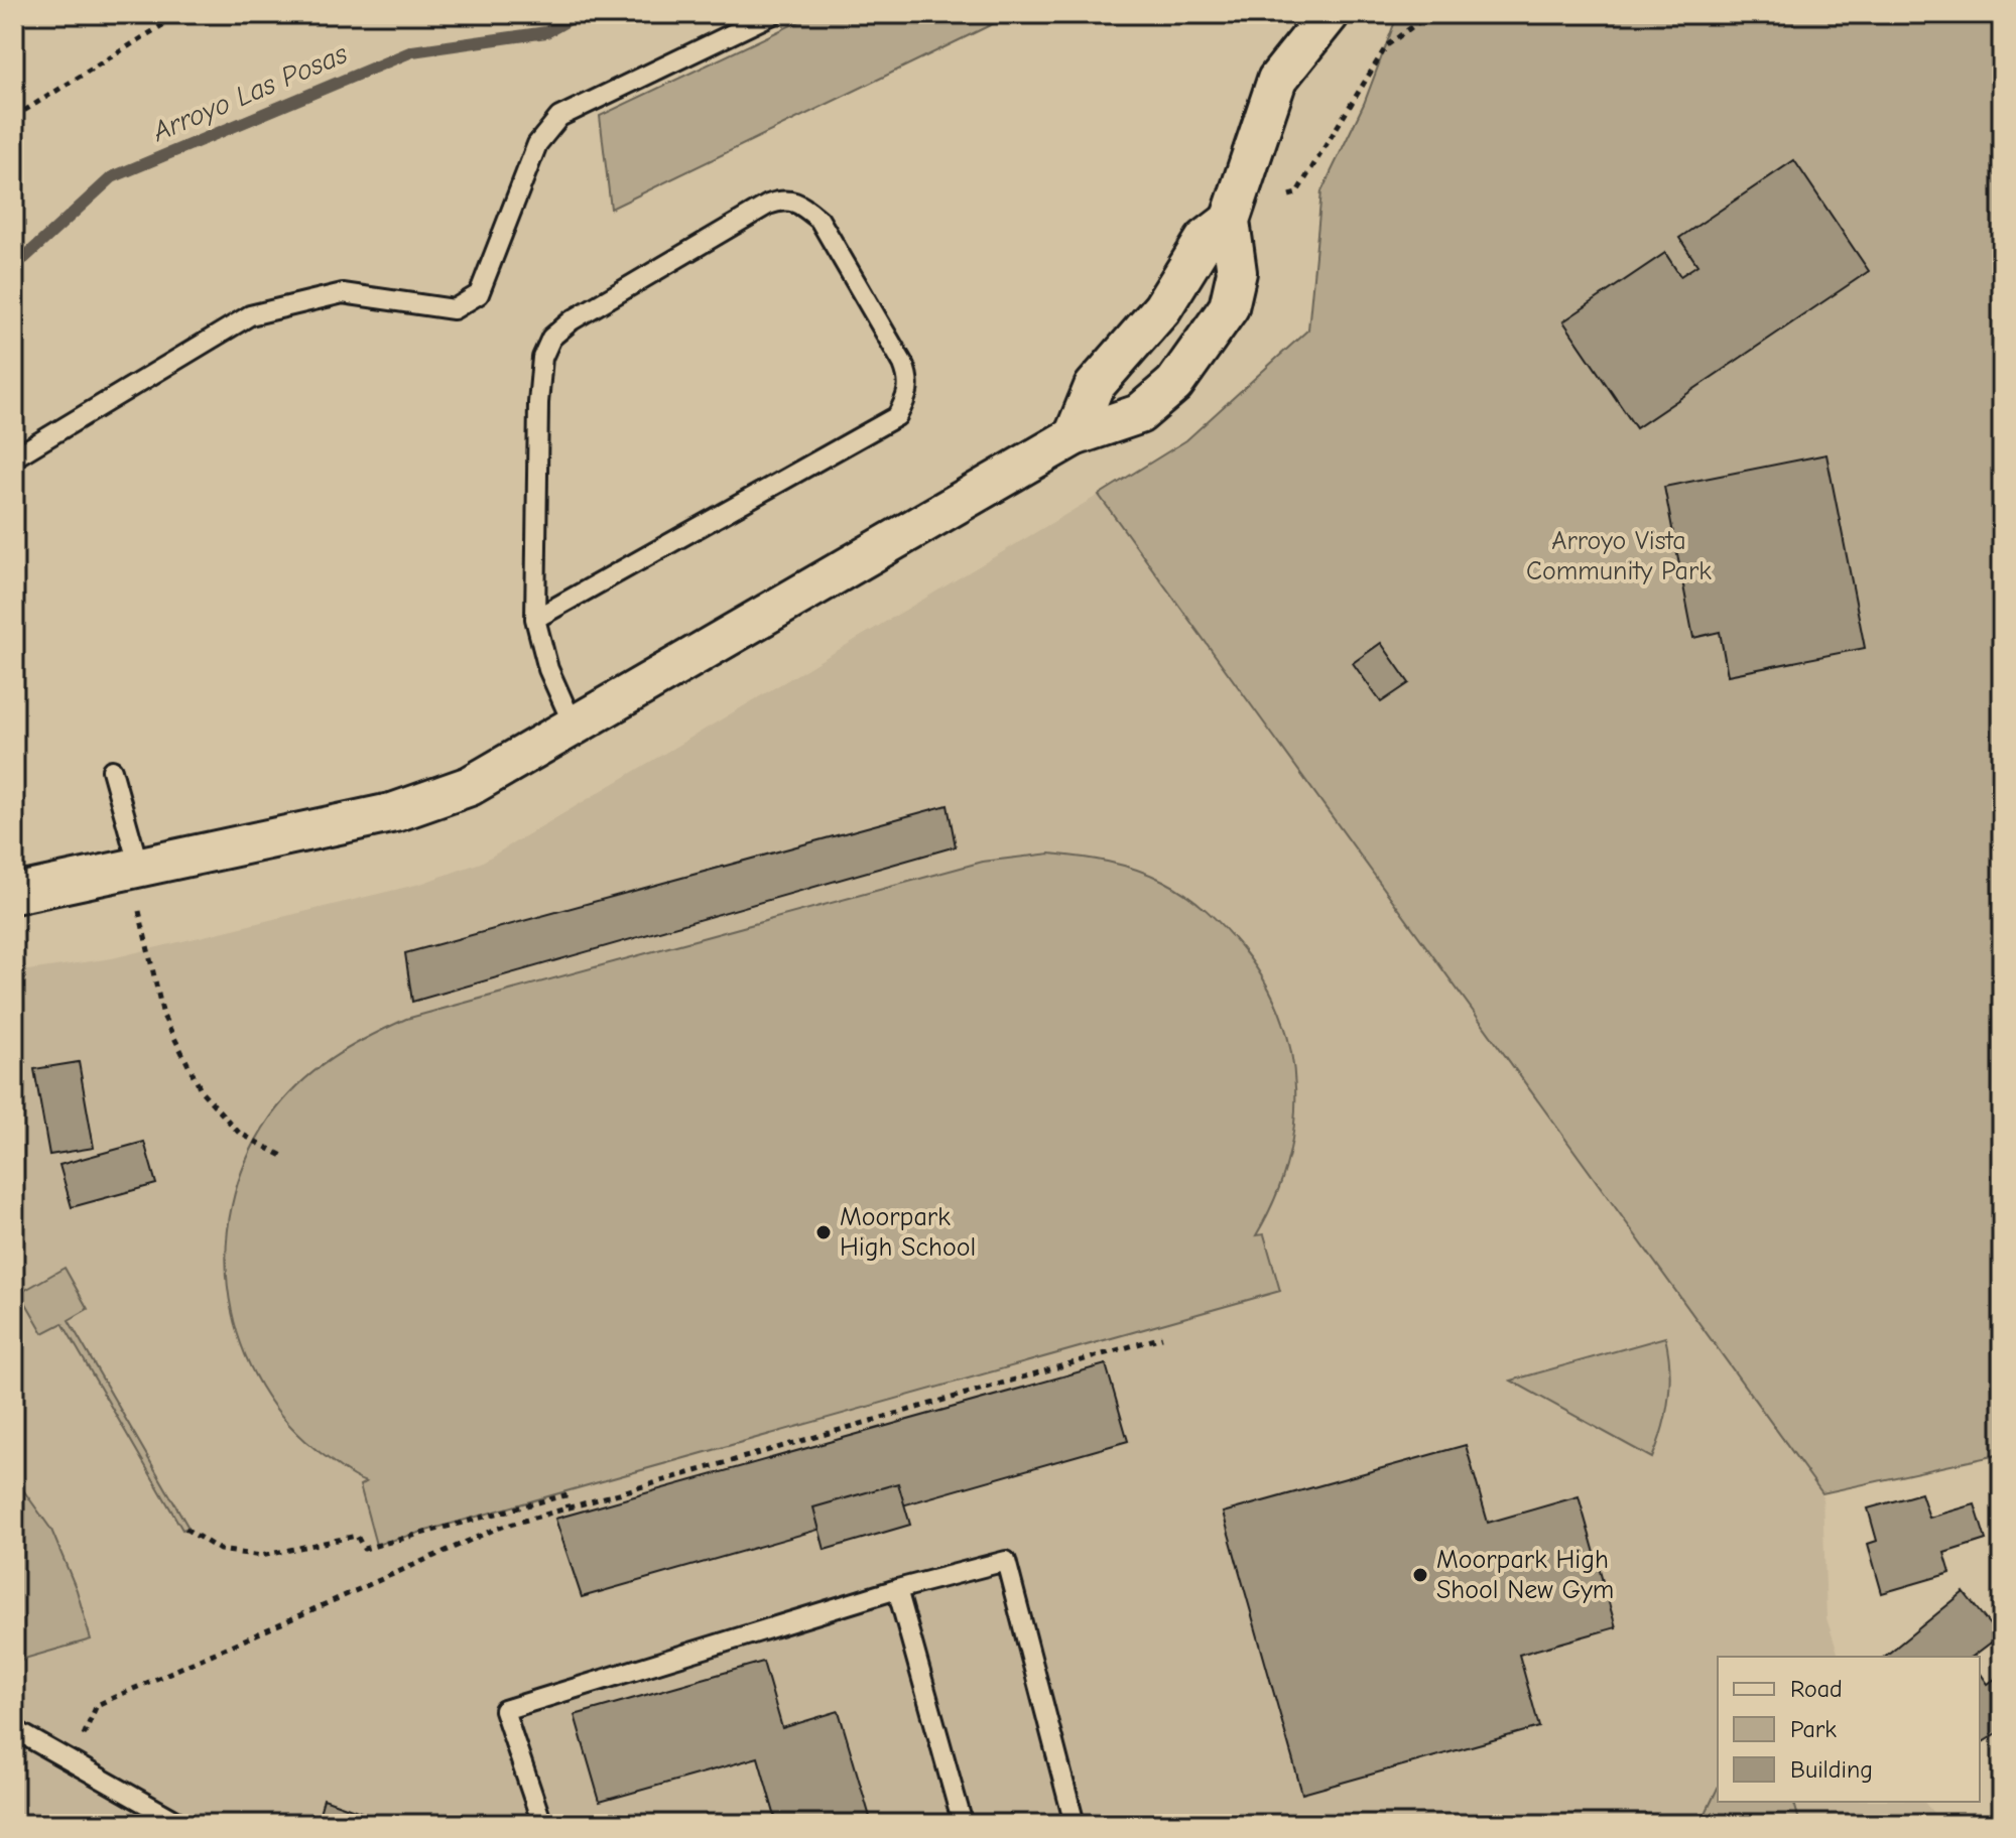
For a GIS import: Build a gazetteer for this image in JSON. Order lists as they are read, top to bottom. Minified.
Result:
{"water":["Arroyo Las Posas"],"parks":["Arroyo Vista Community Park"],"places":["Moorpark High School","Moorpark High Shool New Gym"],"legend":["Road","Park","Building"]}
